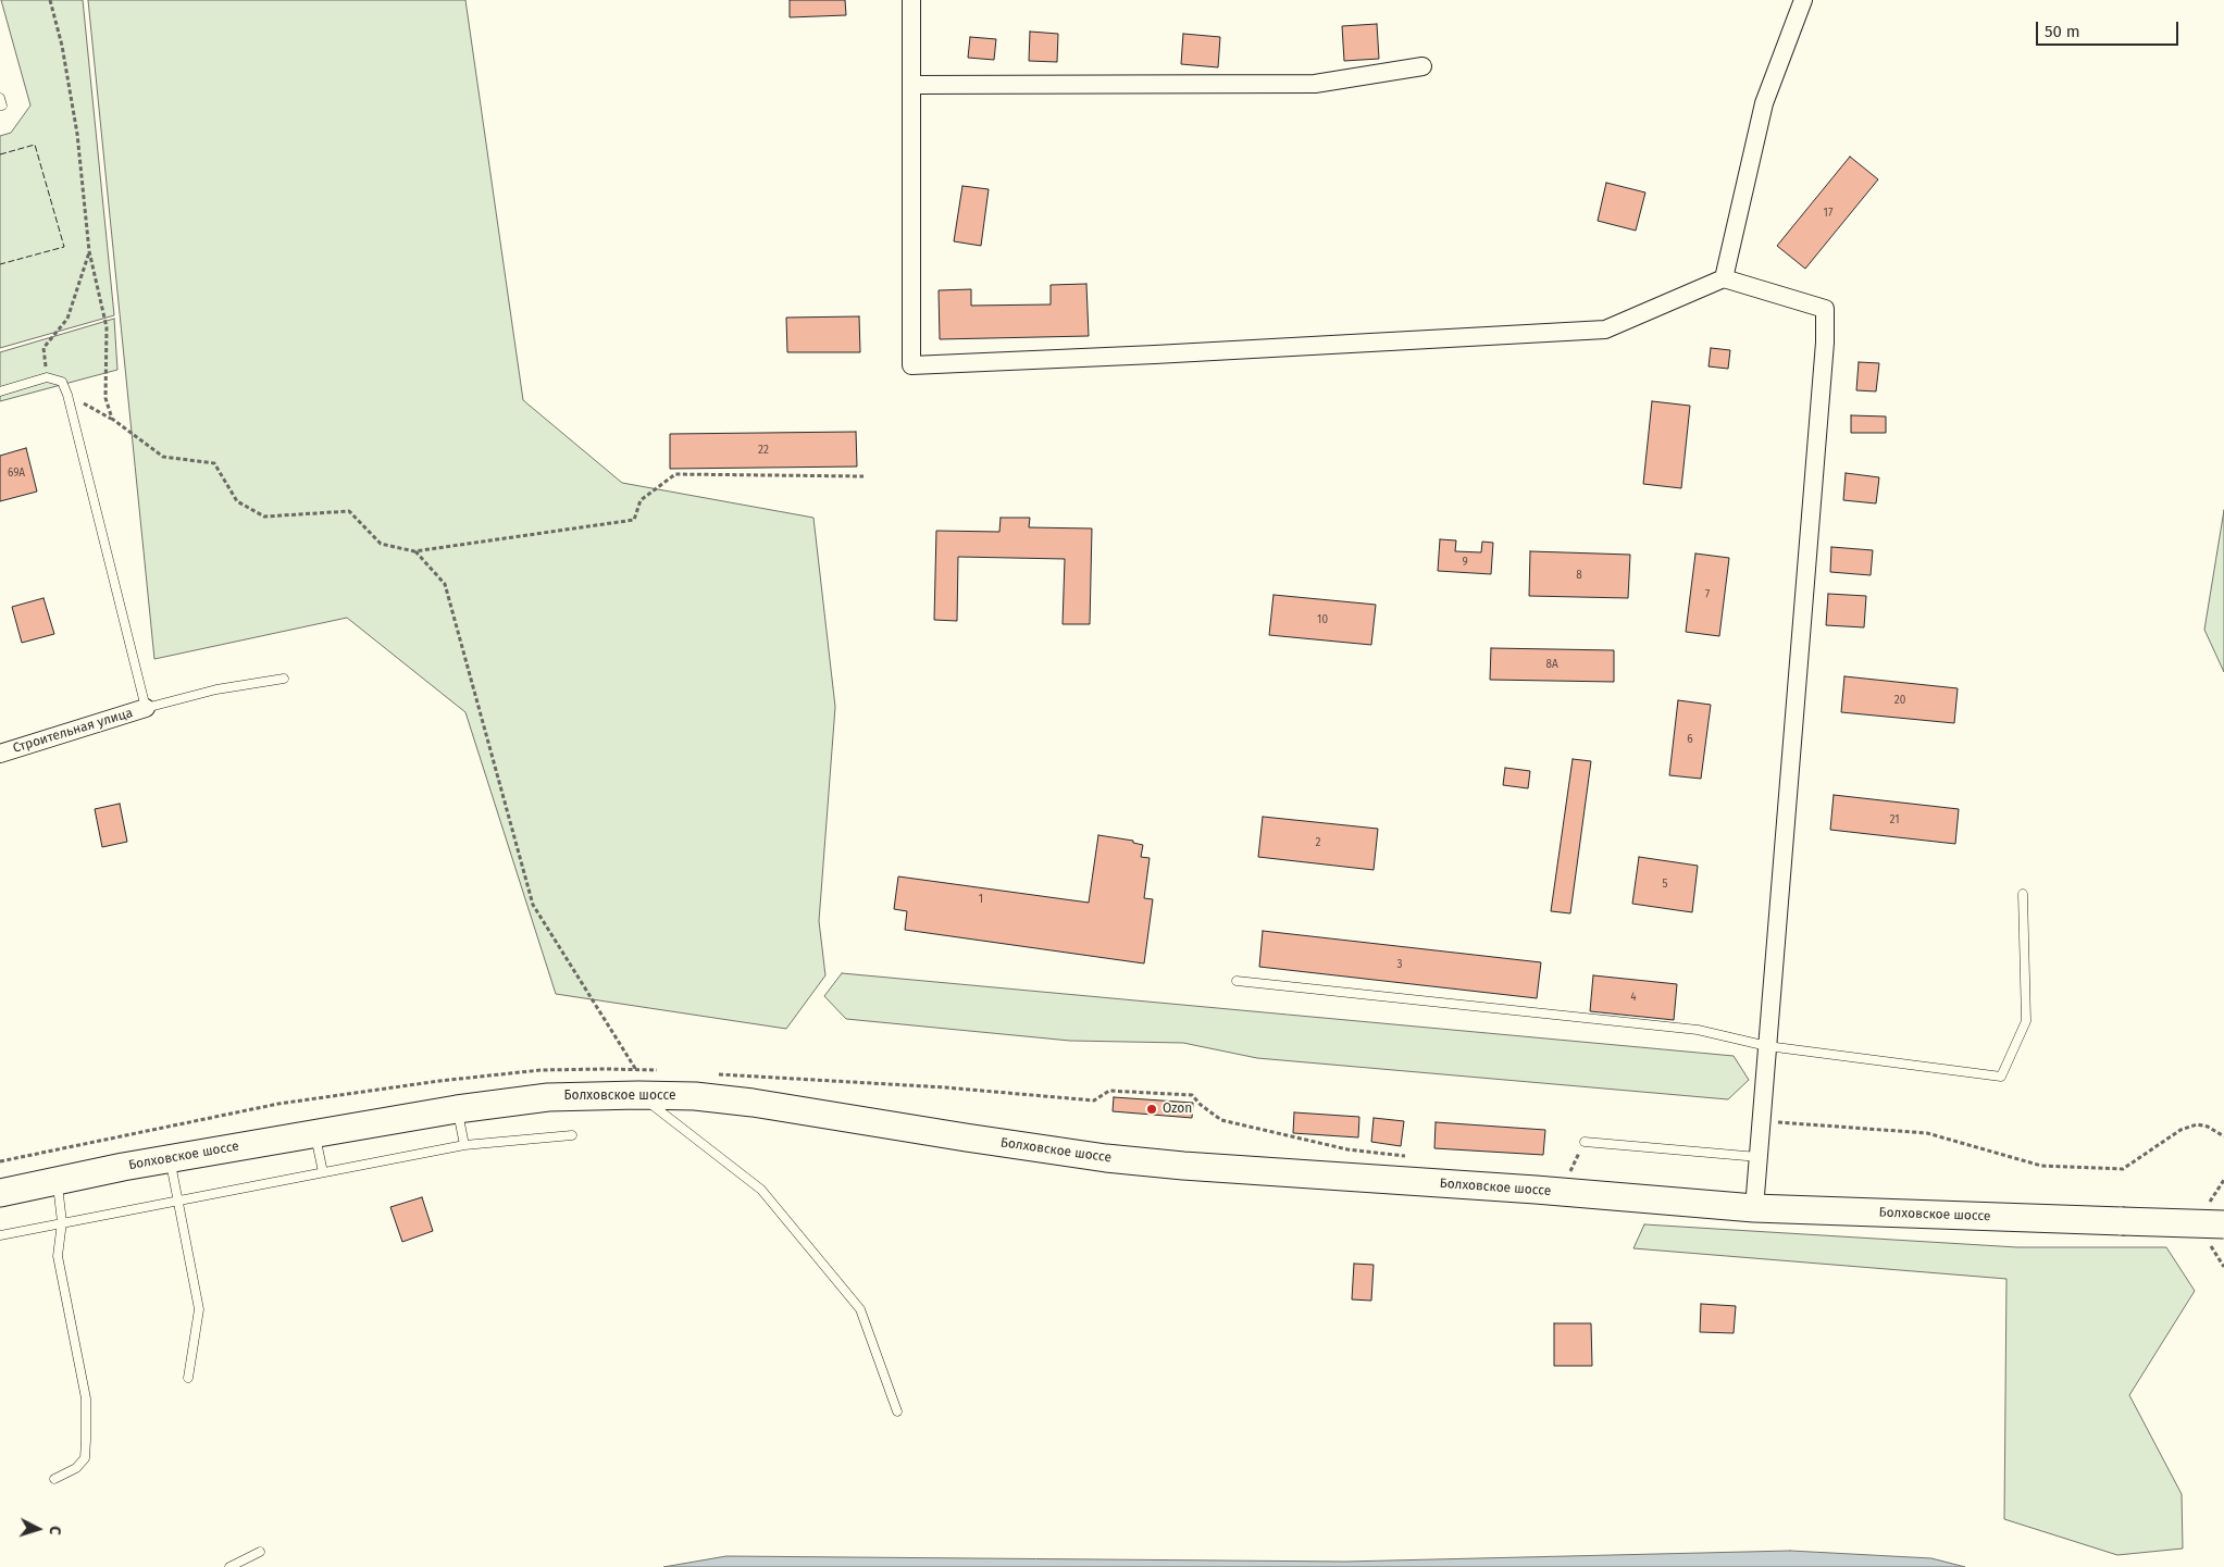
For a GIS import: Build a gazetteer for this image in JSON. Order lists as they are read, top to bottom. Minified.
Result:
{"streets":{"main road":["Болховское шоссе"],"street":["Строительная улица"]},"places":["Ozon"],"house_numbers":["17","22","69А","9","8","7","10","8А","20","6","21","2","5","1","3","4"],"scale_bar":"50 m","north":"right"}
